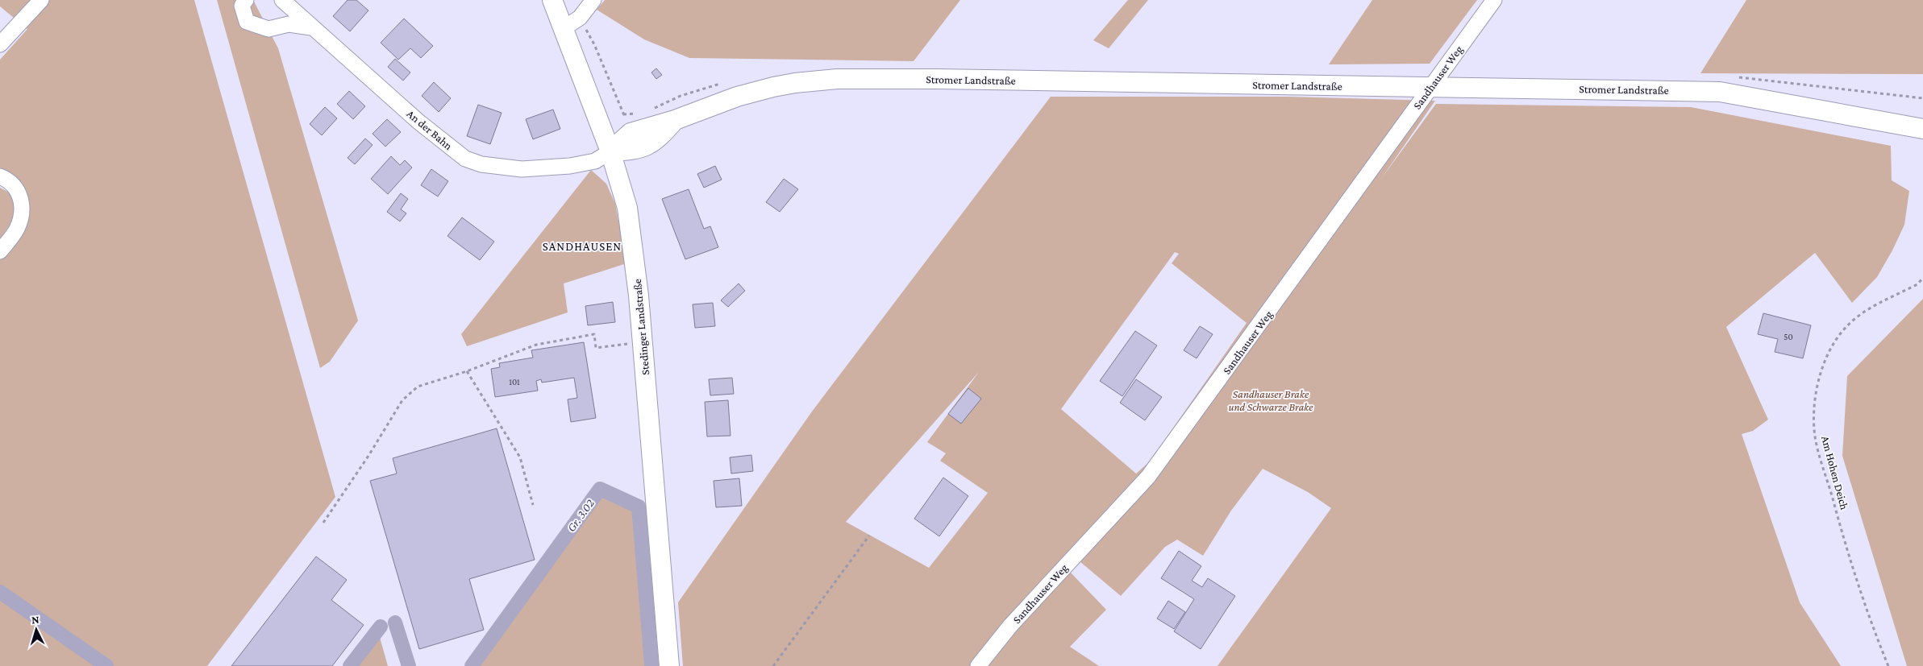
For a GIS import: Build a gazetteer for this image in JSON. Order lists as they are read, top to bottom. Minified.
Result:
{"streets":{"main road":["Stromer Landstraße","Stedinger Landstraße"],"street":["Sandhauser Weg","An der Bahn"],"path":["Am Hohen Deich"]},"crossings":[["Sandhauser Weg","Stromer Landstraße"],["Stromer Landstraße","An der Bahn"],["Stromer Landstraße","Stedinger Landstraße"],["An der Bahn","Stedinger Landstraße"]],"districts":["SANDHAUSEN"],"water":["Gr. 3.02"],"parks":["Sandhauser Brake und Schwarze Brake"],"house_numbers":["50","101"],"north":"top"}
